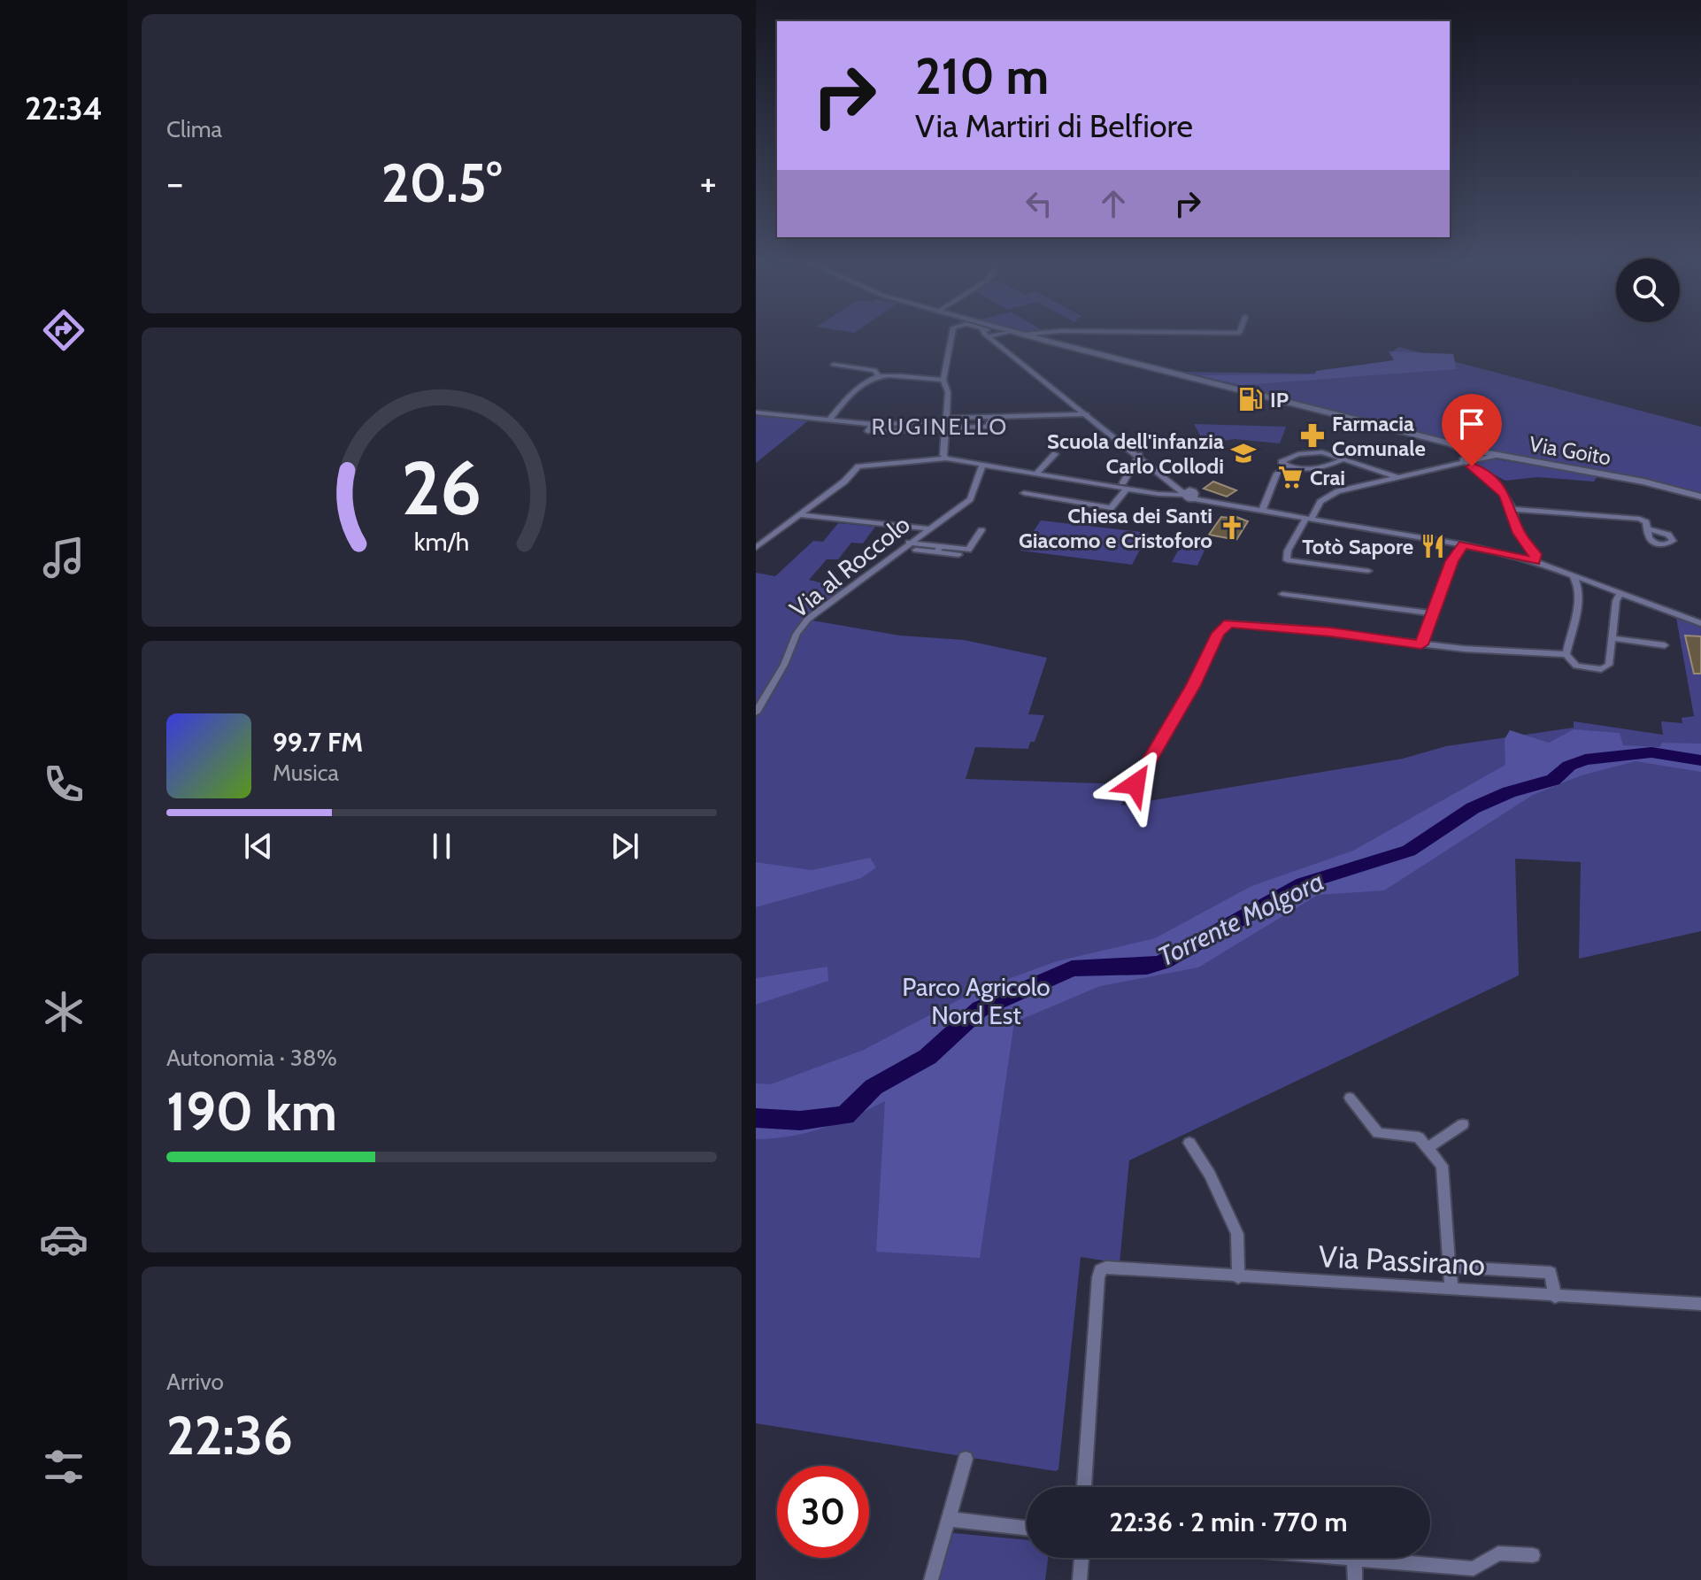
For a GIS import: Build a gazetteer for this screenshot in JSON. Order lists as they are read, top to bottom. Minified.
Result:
{"streets":{"street":["Via Goito","Via al Roccolo","Via Passirano"]},"districts":["RUGINELLO"],"water":["Torrente Molgora"],"parks":["Parco Agricolo Nord Est"],"places":{"fuel station":["IP"],"pharmacy":["Farmacia Comunale"],"school or university":["Scuola dell'infanzia Carlo Collodi"],"supermarket":["Crai"],"church":["Chiesa dei Santi Giacomo e Cristoforo"],"restaurant":["Totò Sapore"]},"page":{"tabs":"22:34","tile":["Clima",["Autonomia · 38%","190 km"],["Arrivo","22:36"]],"turn":["210 m","Via Martiri di Belfiore"],"heat":["−","20.5°","+"],"song":["99.7 FM","Musica"],"limit":"30","trip":"22:36 · 2 min · 770 m","gauge":["26","km/h"]}}
